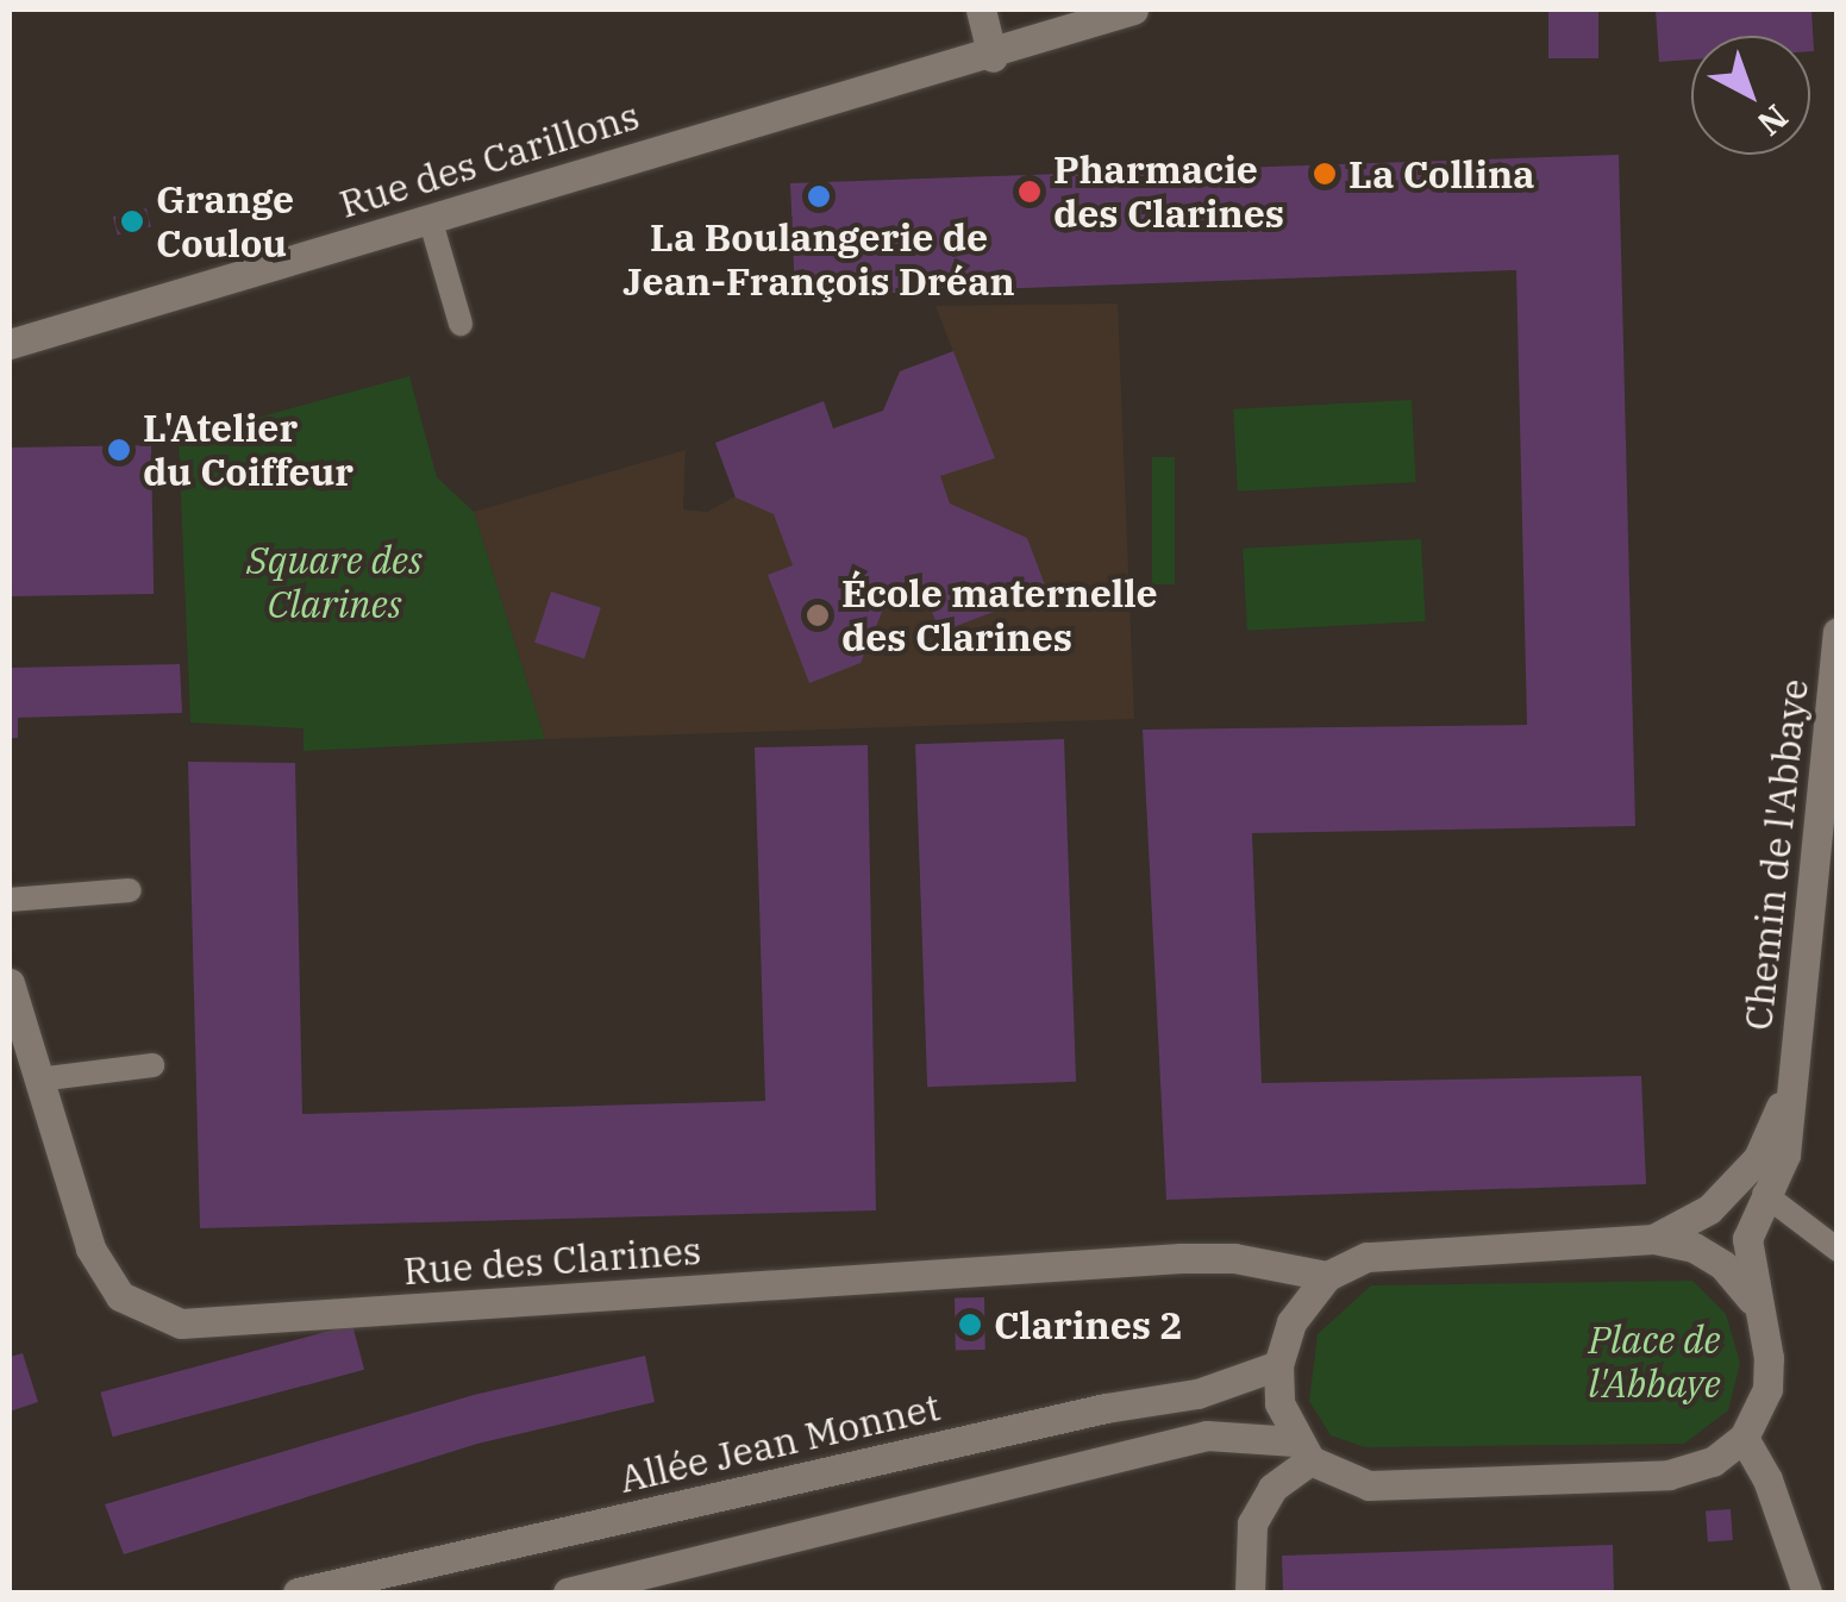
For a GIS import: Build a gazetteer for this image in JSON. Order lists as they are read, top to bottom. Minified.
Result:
{"streets":{"street":["Rue des Carillons","Chemin de l'Abbaye","Rue des Clarines","Allée Jean Monnet"]},"crossings":[["Chemin de l'Abbaye","Rue des Clarines"]],"parks":["Square des Clarines","Place de l'Abbaye"],"places":["La Collina","Pharmacie des Clarines","La Boulangerie de Jean-François Dréan","Grange Coulou","L'Atelier du Coiffeur","École maternelle des Clarines","Clarines 2"],"north":"bottom right"}
